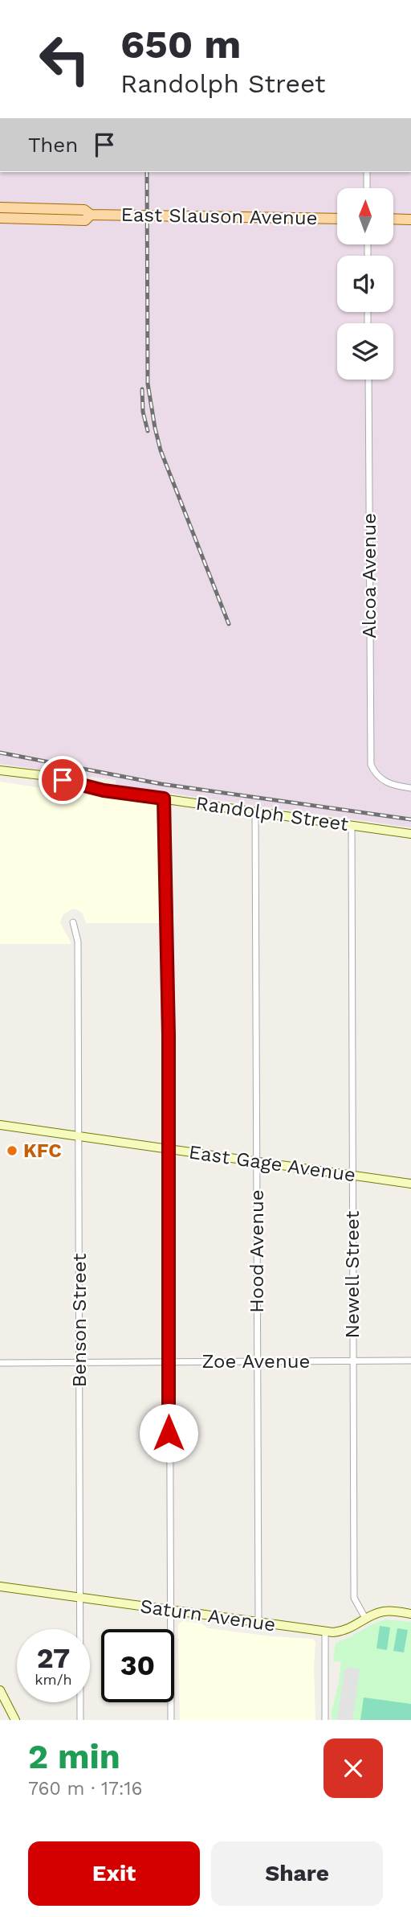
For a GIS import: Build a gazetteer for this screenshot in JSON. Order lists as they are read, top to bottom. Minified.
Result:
{"streets":{"main road":["East Slauson Avenue"],"street":["Alcoa Avenue","Randolph Street","East Gage Avenue","Hood Avenue","Newell Street","Benson Street","Zoe Avenue","Saturn Avenue"]},"crossings":[["Randolph Street","Hood Avenue"],["Randolph Street","Newell Street"],["East Gage Avenue","Hood Avenue"],["East Gage Avenue","Newell Street"],["East Gage Avenue","Benson Street"],["Hood Avenue","Zoe Avenue"],["Hood Avenue","Saturn Avenue"],["Newell Street","Zoe Avenue"],["Newell Street","Saturn Avenue"],["Benson Street","Zoe Avenue"],["Benson Street","Saturn Avenue"]],"places":["KFC"],"north":"top","page":{"turn":["650 m","Randolph Street"],"then":"Then","speed":"27 km/h","limit":"30","heading":["2 min","760 m · 17:16"],"buttons":["Exit","Share"]}}
